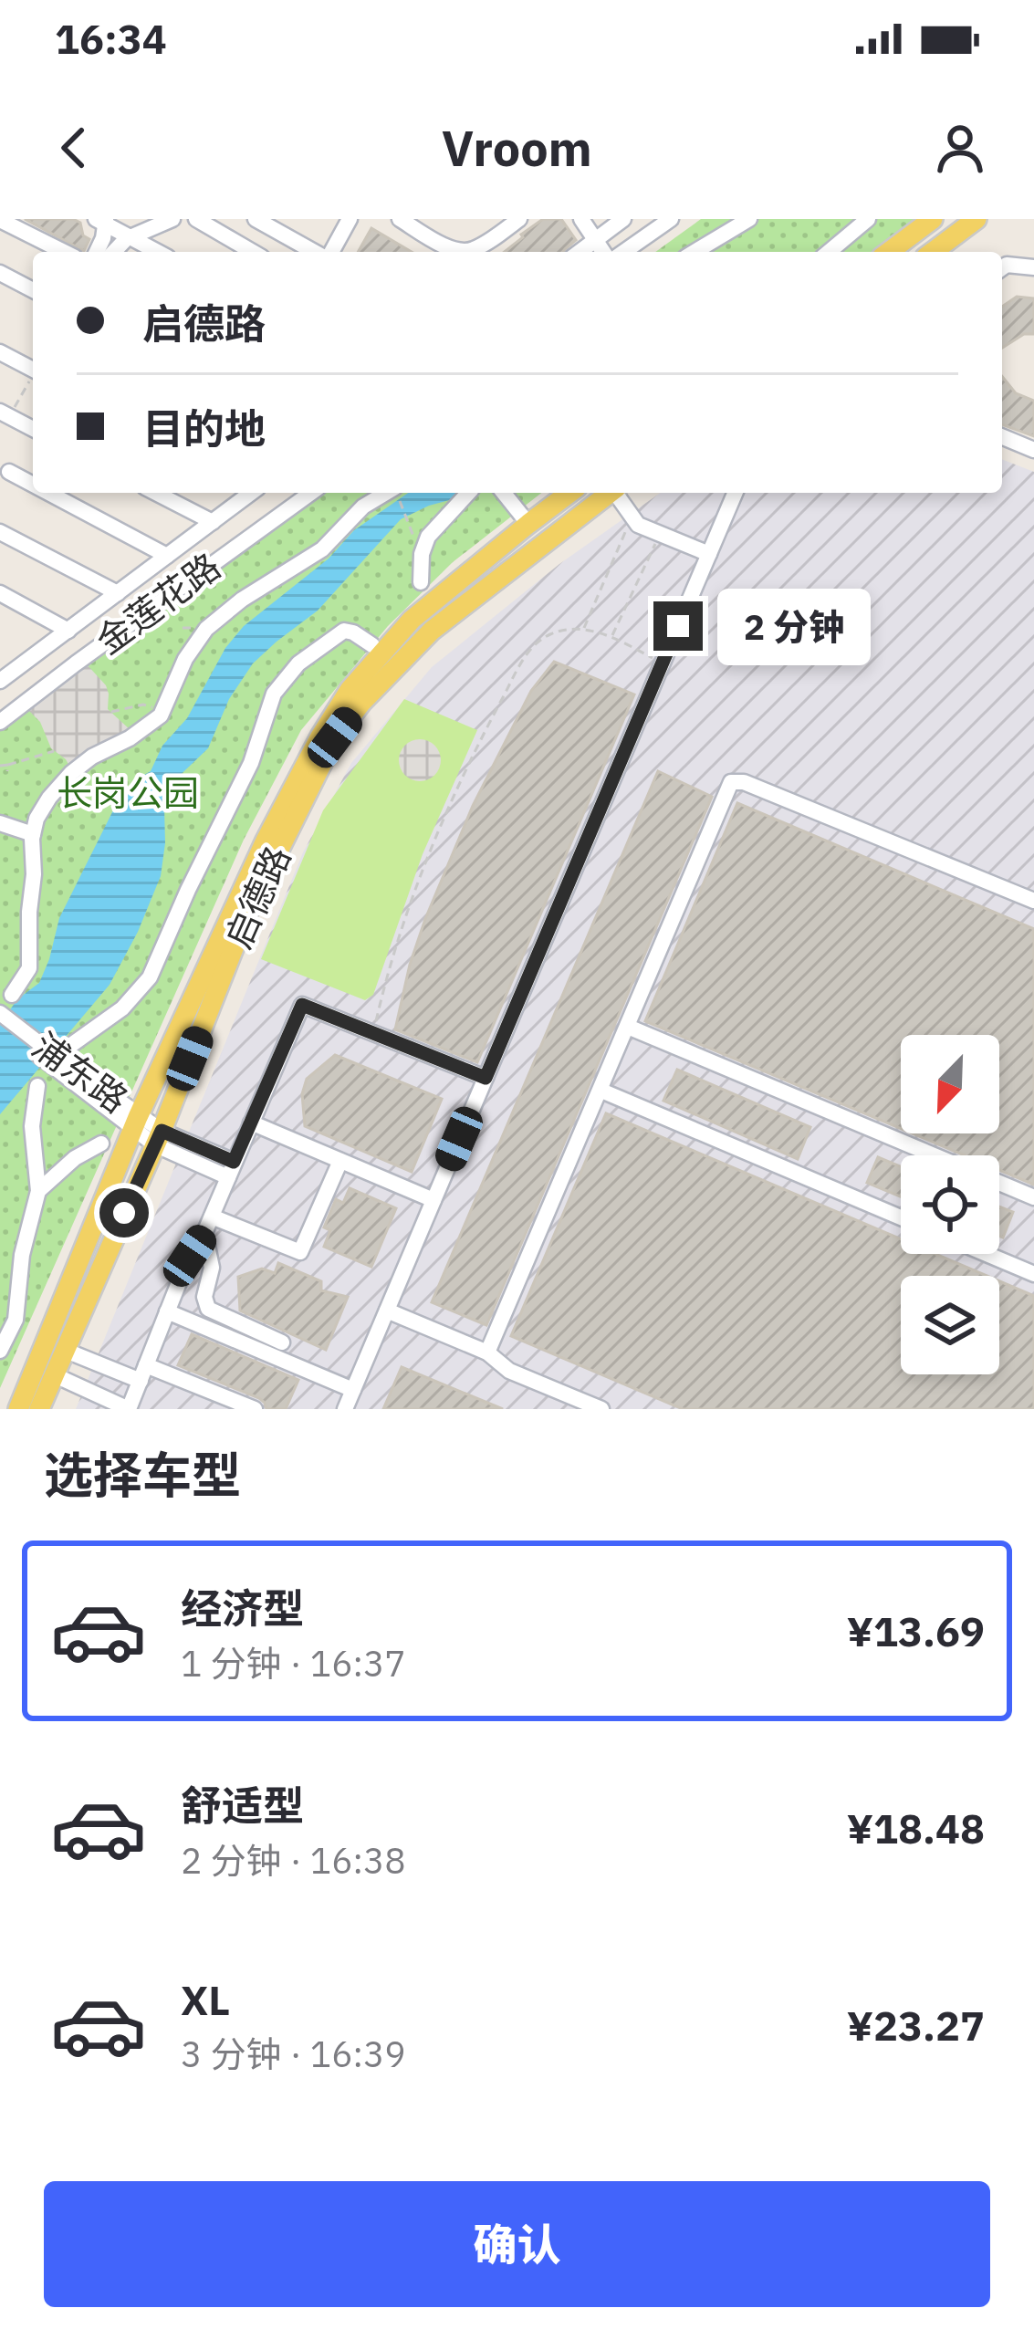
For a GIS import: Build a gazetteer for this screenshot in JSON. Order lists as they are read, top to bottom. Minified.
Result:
{"streets":{"main road":["启德路"],"street":["金莲花路","浦东路"]},"crossings":[["启德路","浦东路"]],"parks":["长岗公园"],"north":"bottom left","page":{"status":"16:34","header":"Vroom","banner":["启德路","目的地"],"bubble":"2 分钟","heading":"选择车型","list":[{"name":"经济型","note":"1 分钟 · 16:37","value":"¥13.69"},{"name":"舒适型","note":"2 分钟 · 16:38","value":"¥18.48"},{"name":"XL","note":"3 分钟 · 16:39","value":"¥23.27"}],"buttons":"确认"}}
